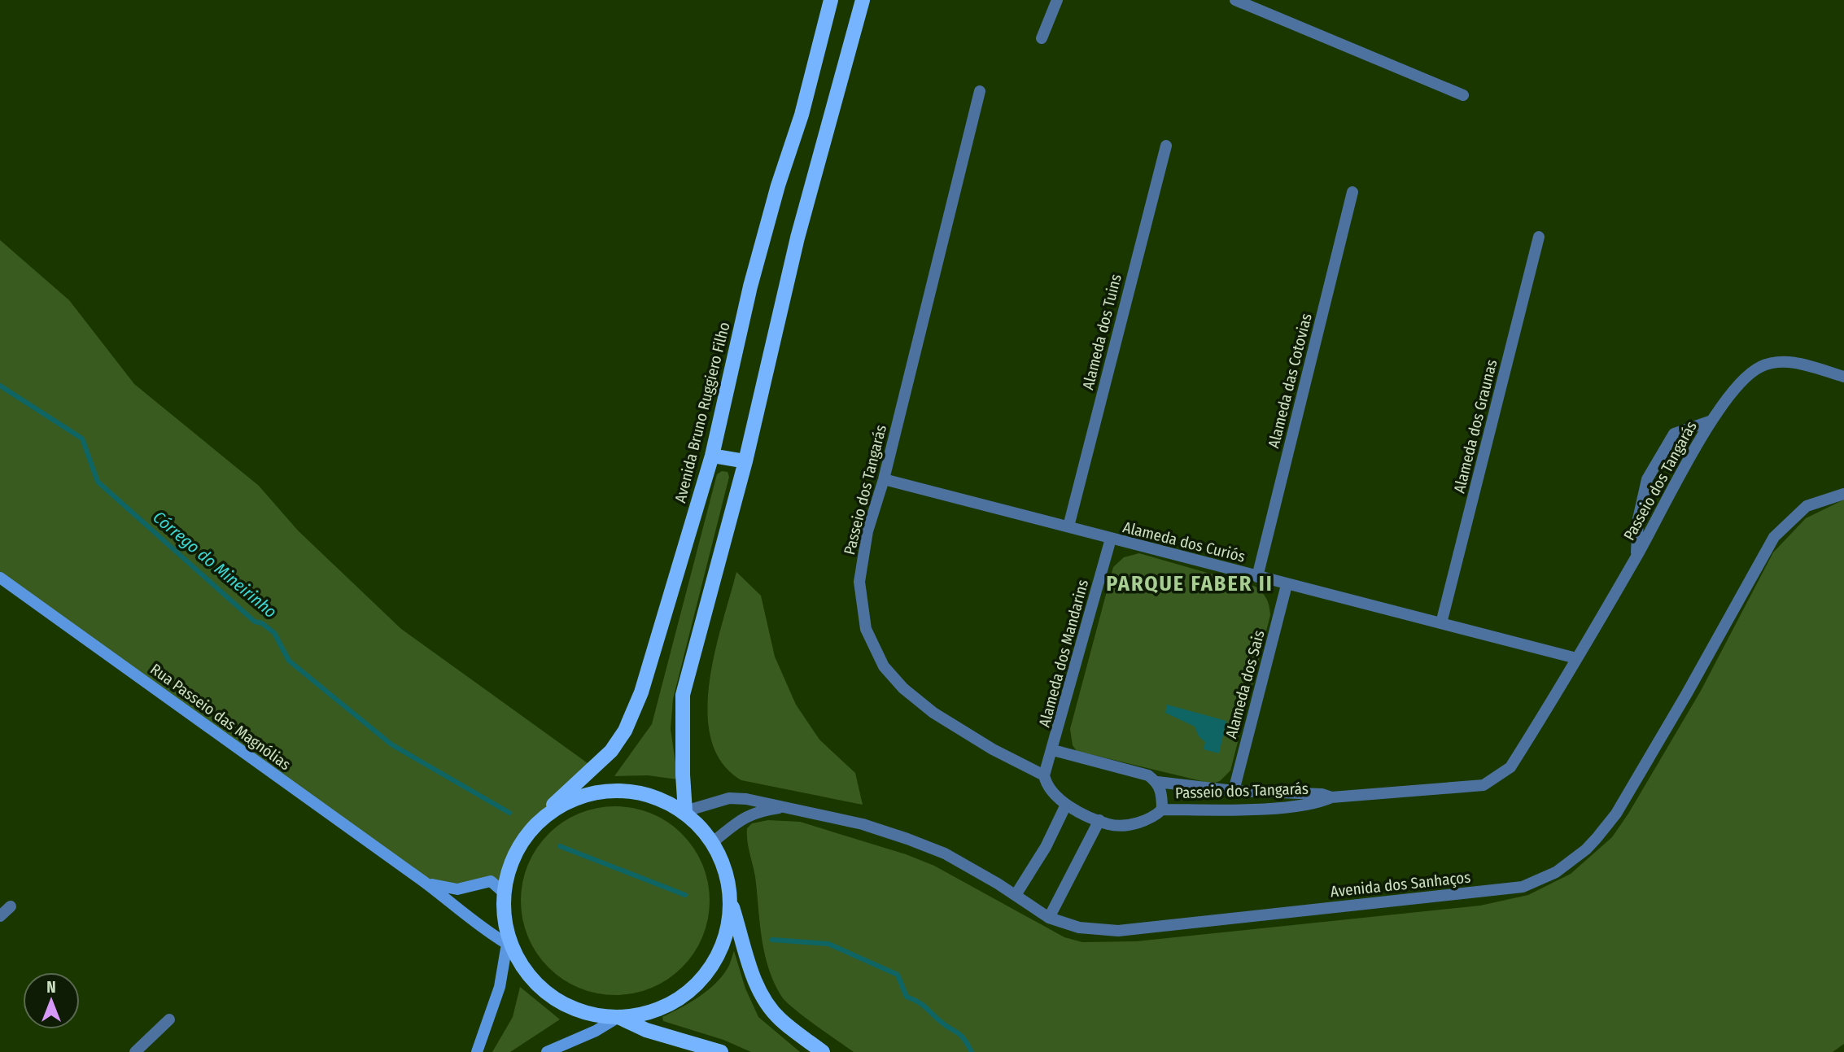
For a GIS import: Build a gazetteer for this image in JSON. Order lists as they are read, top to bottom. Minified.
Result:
{"streets":{"main road":["Avenida Bruno Ruggiero Filho"],"street":["Alameda dos Tuins","Alameda das Cotovias","Alameda dos Graunas","Passeio dos Tangarás","Alameda dos Curiós","Alameda dos Mandarins","Alameda dos Sais","Rua Passeio das Magnólias","Avenida dos Sanhaços"]},"crossings":[["Alameda dos Tuins","Alameda dos Curiós"],["Alameda das Cotovias","Alameda dos Curiós"],["Avenida Bruno Ruggiero Filho","Rua Passeio das Magnólias"],["Alameda dos Graunas","Alameda dos Curiós"],["Passeio dos Tangarás","Alameda dos Curiós"],["Passeio dos Tangarás","Alameda dos Mandarins"],["Passeio dos Tangarás","Alameda dos Sais"],["Alameda dos Curiós","Alameda dos Mandarins"],["Alameda dos Curiós","Alameda dos Sais"]],"districts":["PARQUE FABER II"],"water":["Córrego do Mineirinho"],"north":"top"}
